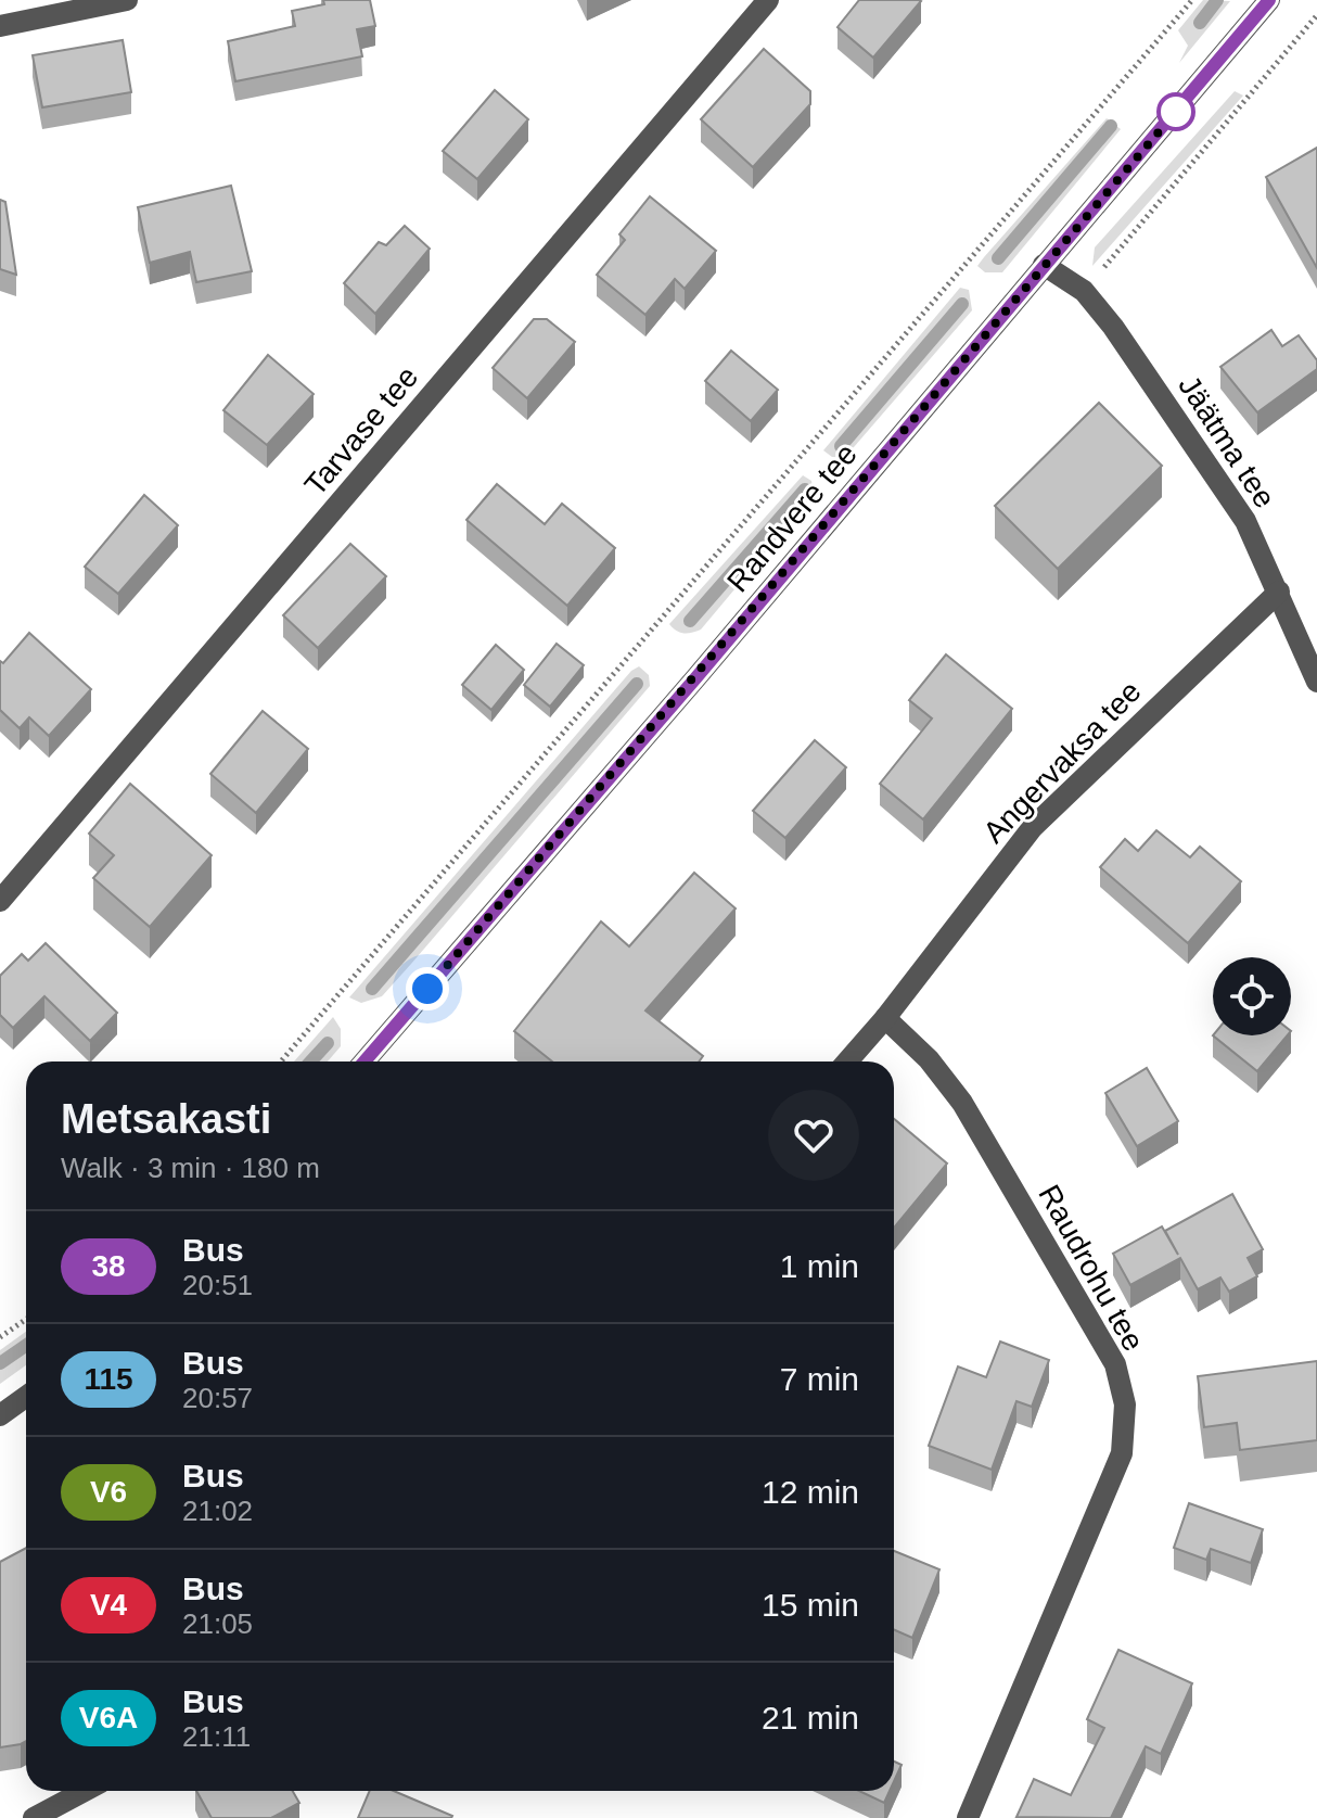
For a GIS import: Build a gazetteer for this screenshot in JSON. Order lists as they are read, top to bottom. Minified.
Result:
{"streets":{"street":["Tarvase tee","Jäätma tee","Randvere tee","Angervaksa tee","Raudrohu tee"]},"crossings":[["Jäätma tee","Randvere tee"],["Jäätma tee","Angervaksa tee"],["Angervaksa tee","Raudrohu tee"]],"lines":["bus line 38"],"page":{"heading":["Metsakasti","Walk · 3 min · 180 m"],"list":[{"mark":"38","name":"Bus","note":"20:51","value":"1 min"},{"mark":"115","name":"Bus","note":"20:57","value":"7 min"},{"mark":"V6","name":"Bus","note":"21:02","value":"12 min"},{"mark":"V4","name":"Bus","note":"21:05","value":"15 min"},{"mark":"V6A","name":"Bus","note":"21:11","value":"21 min"}]}}
